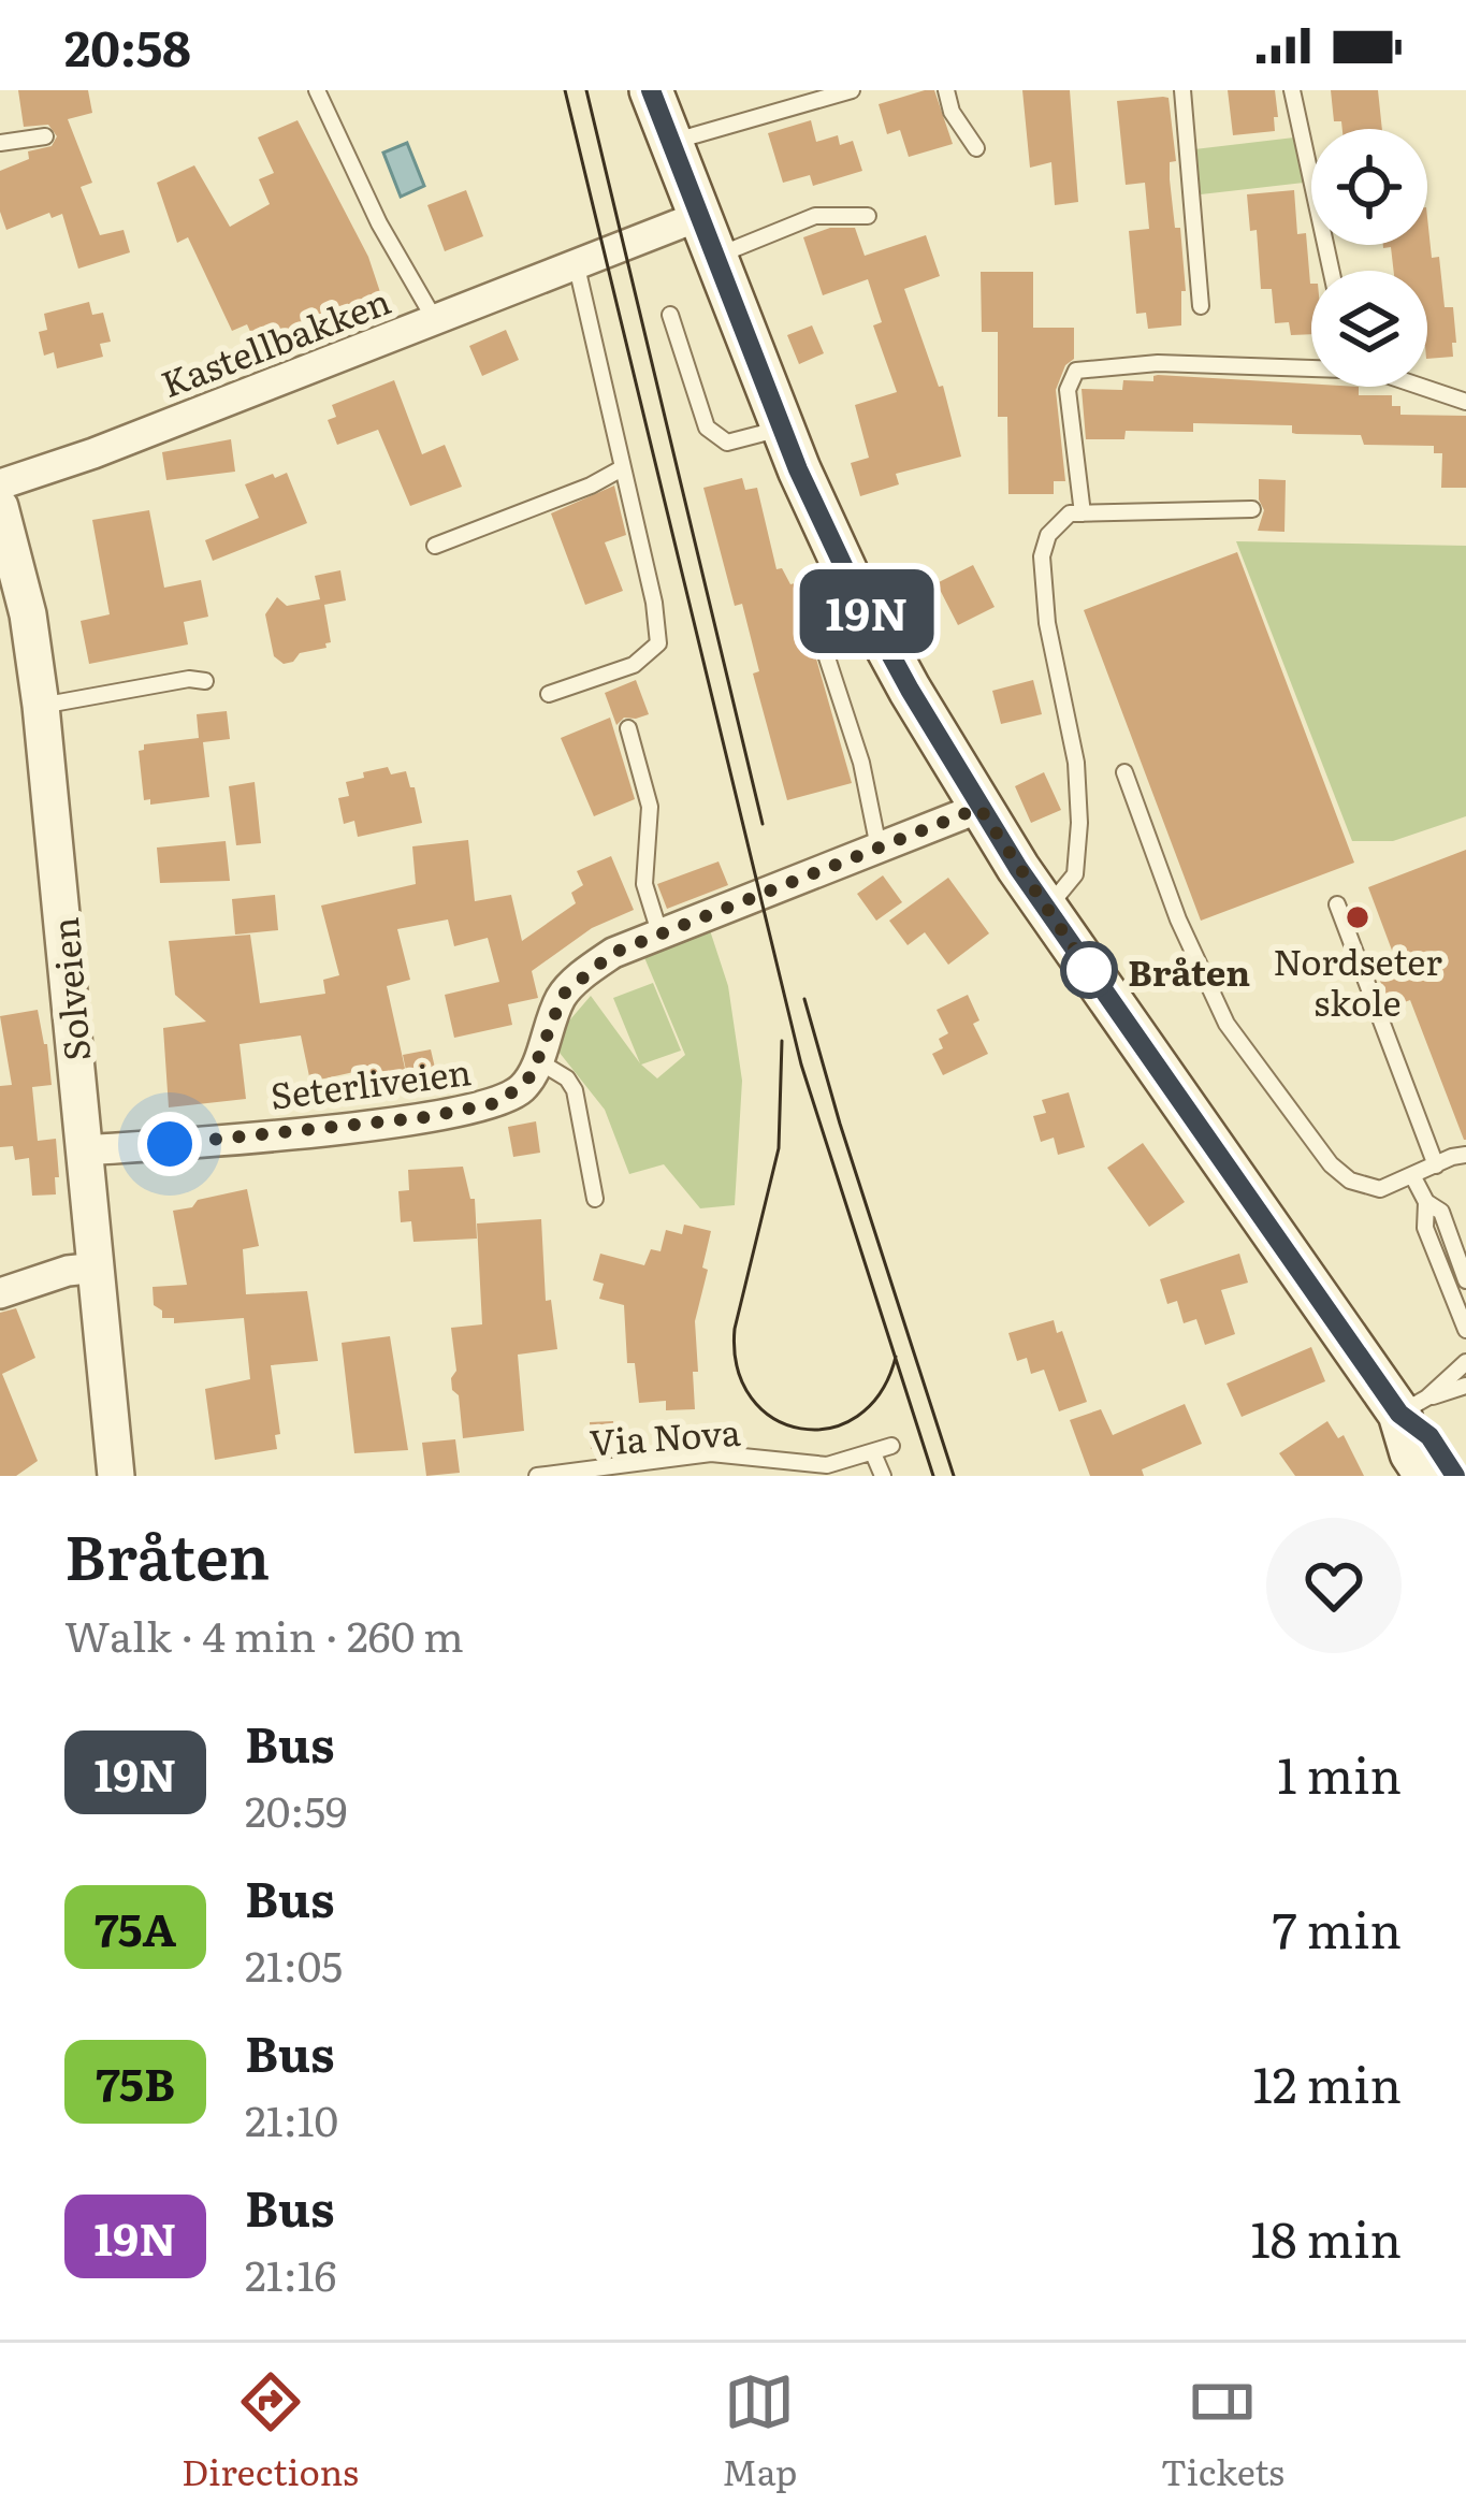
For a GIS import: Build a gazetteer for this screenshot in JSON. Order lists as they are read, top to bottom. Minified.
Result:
{"streets":{"street":["Kastellbakken","Solveien","Seterliveien"],"lane":["Via Nova"]},"crossings":[["Solveien","Seterliveien"]],"places":["Nordseter skole","Bråten"],"lines":["bus line 19N"],"page":{"status":"20:58","on_map":"19N","heading":["Bråten","Walk · 4 min · 260 m"],"list":[{"mark":"19N","name":"Bus","note":"20:59","value":"1 min"},{"mark":"75A","name":"Bus","note":"21:05","value":"7 min"},{"mark":"75B","name":"Bus","note":"21:10","value":"12 min"},{"mark":"19N","name":"Bus","note":"21:16","value":"18 min"}],"tabs":["Directions","Map","Tickets"]}}
